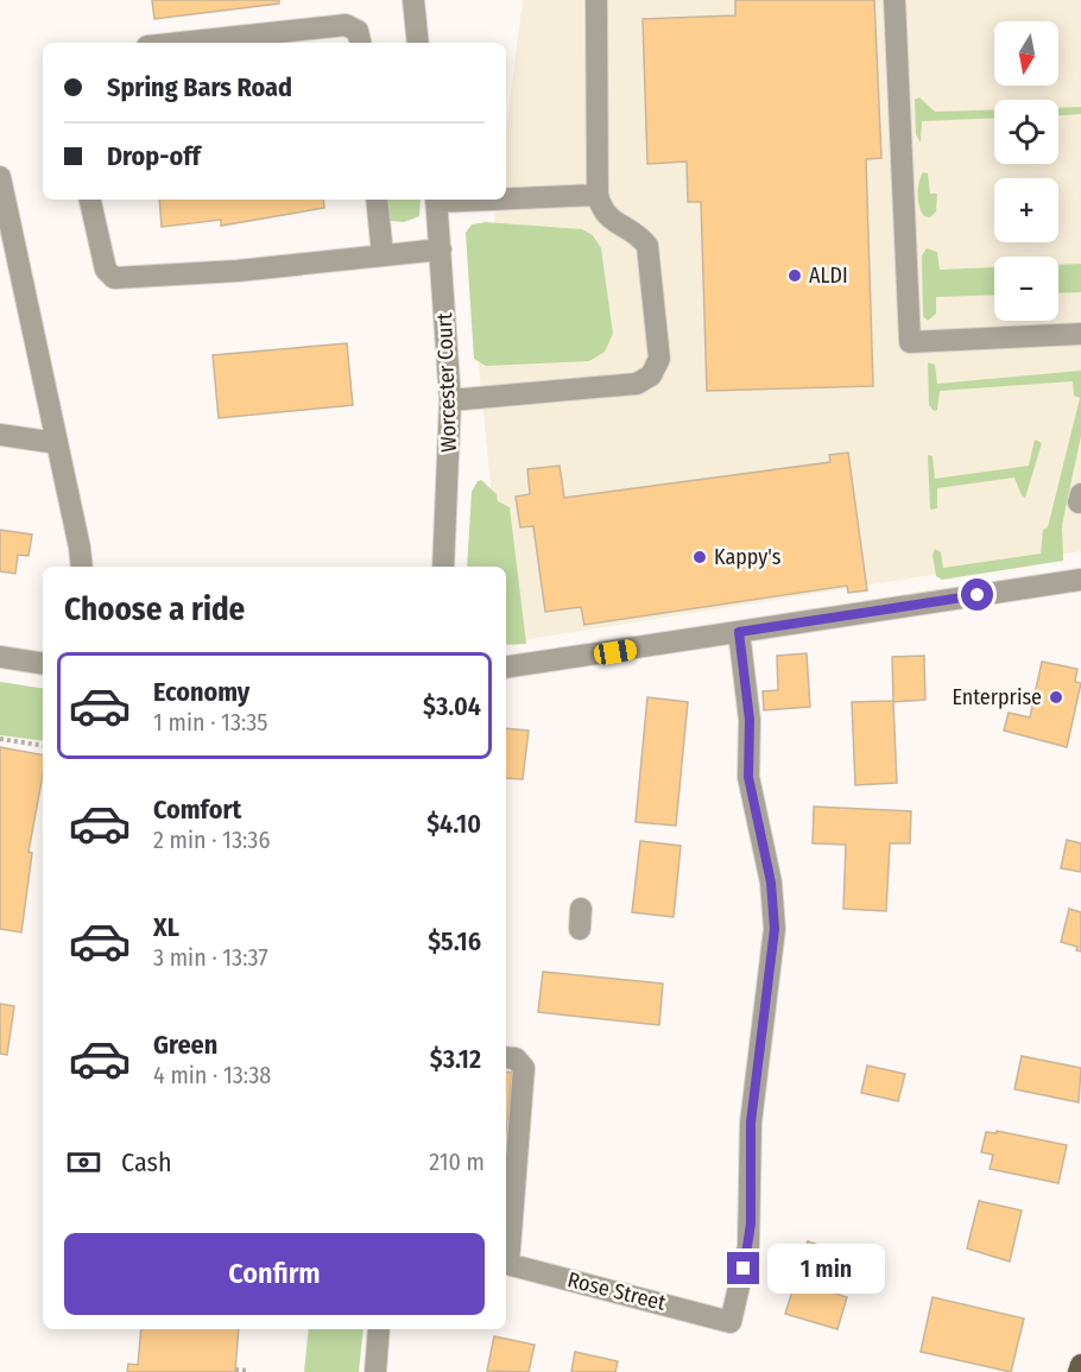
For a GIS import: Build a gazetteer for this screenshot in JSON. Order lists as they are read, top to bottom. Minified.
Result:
{"streets":{"street":["Worcester Court","Rose Street"]},"places":["ALDI","Kappy's","Enterprise"],"north":"bottom","page":{"map_buttons":["+","−"],"banner":["Spring Bars Road","Drop-off"],"heading":"Choose a ride","list":[{"name":"Economy","note":"1 min · 13:35","value":"$3.04"},{"name":"Comfort","note":"2 min · 13:36","value":"$4.10"},{"name":"XL","note":"3 min · 13:37","value":"$5.16"},{"name":"Green","note":"4 min · 13:38","value":"$3.12"}],"pay":["Cash","210 m"],"buttons":"Confirm","bubble":"1 min"}}
